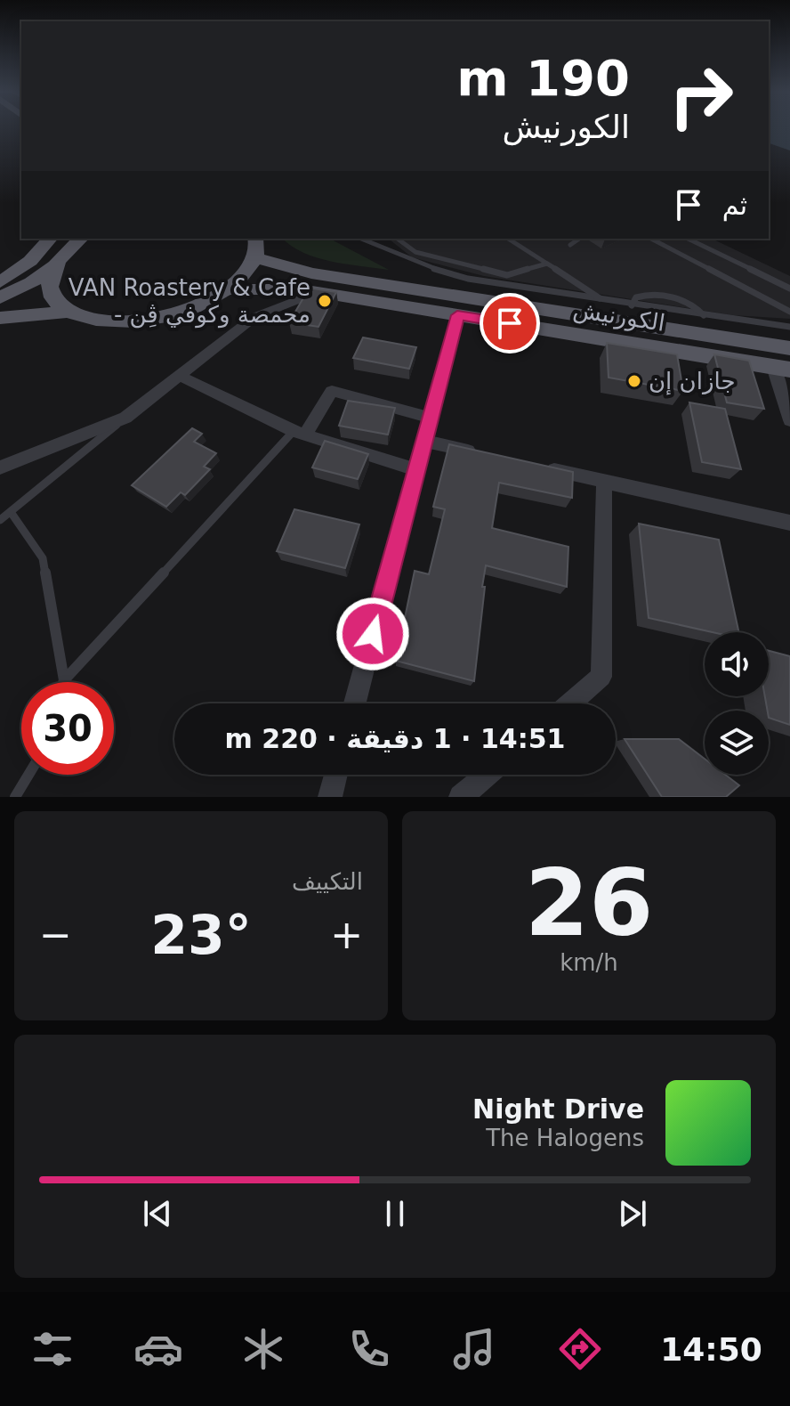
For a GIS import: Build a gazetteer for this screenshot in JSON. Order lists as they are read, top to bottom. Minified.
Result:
{"streets":{"main road":["الكورنيش"]},"places":["VAN Roastery & Cafe - محمصة وكوفي ڤِن","جازان إن"],"page":{"turn":["190 m","الكورنيش"],"then":"ثم","limit":"30","trip":"14:51 · 1 دقيقة · 220 m","tile":[["26","km/h"],"التكييف"],"heat":["−","23°","+"],"song":["Night Drive","The Halogens"],"tabs":"14:50"}}
